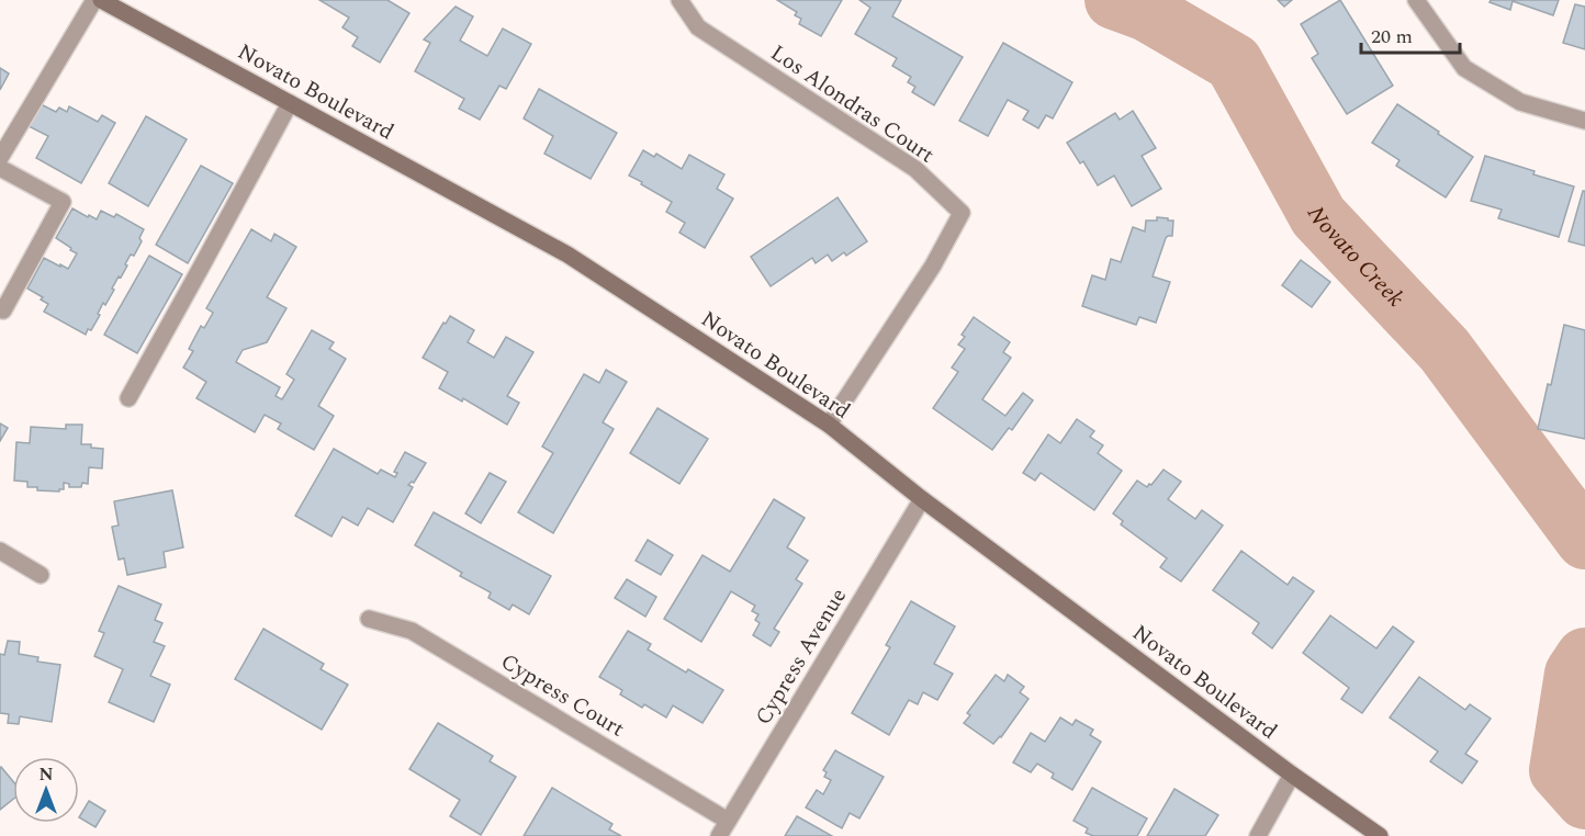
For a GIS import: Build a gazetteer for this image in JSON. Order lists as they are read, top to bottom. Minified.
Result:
{"streets":{"main road":["Novato Boulevard"],"street":["Los Alondras Court","Cypress Avenue","Cypress Court"]},"crossings":[["Novato Boulevard","Los Alondras Court"],["Novato Boulevard","Cypress Avenue"],["Cypress Avenue","Cypress Court"]],"water":["Novato Creek"],"scale_bar":"20 m","north":"top"}
